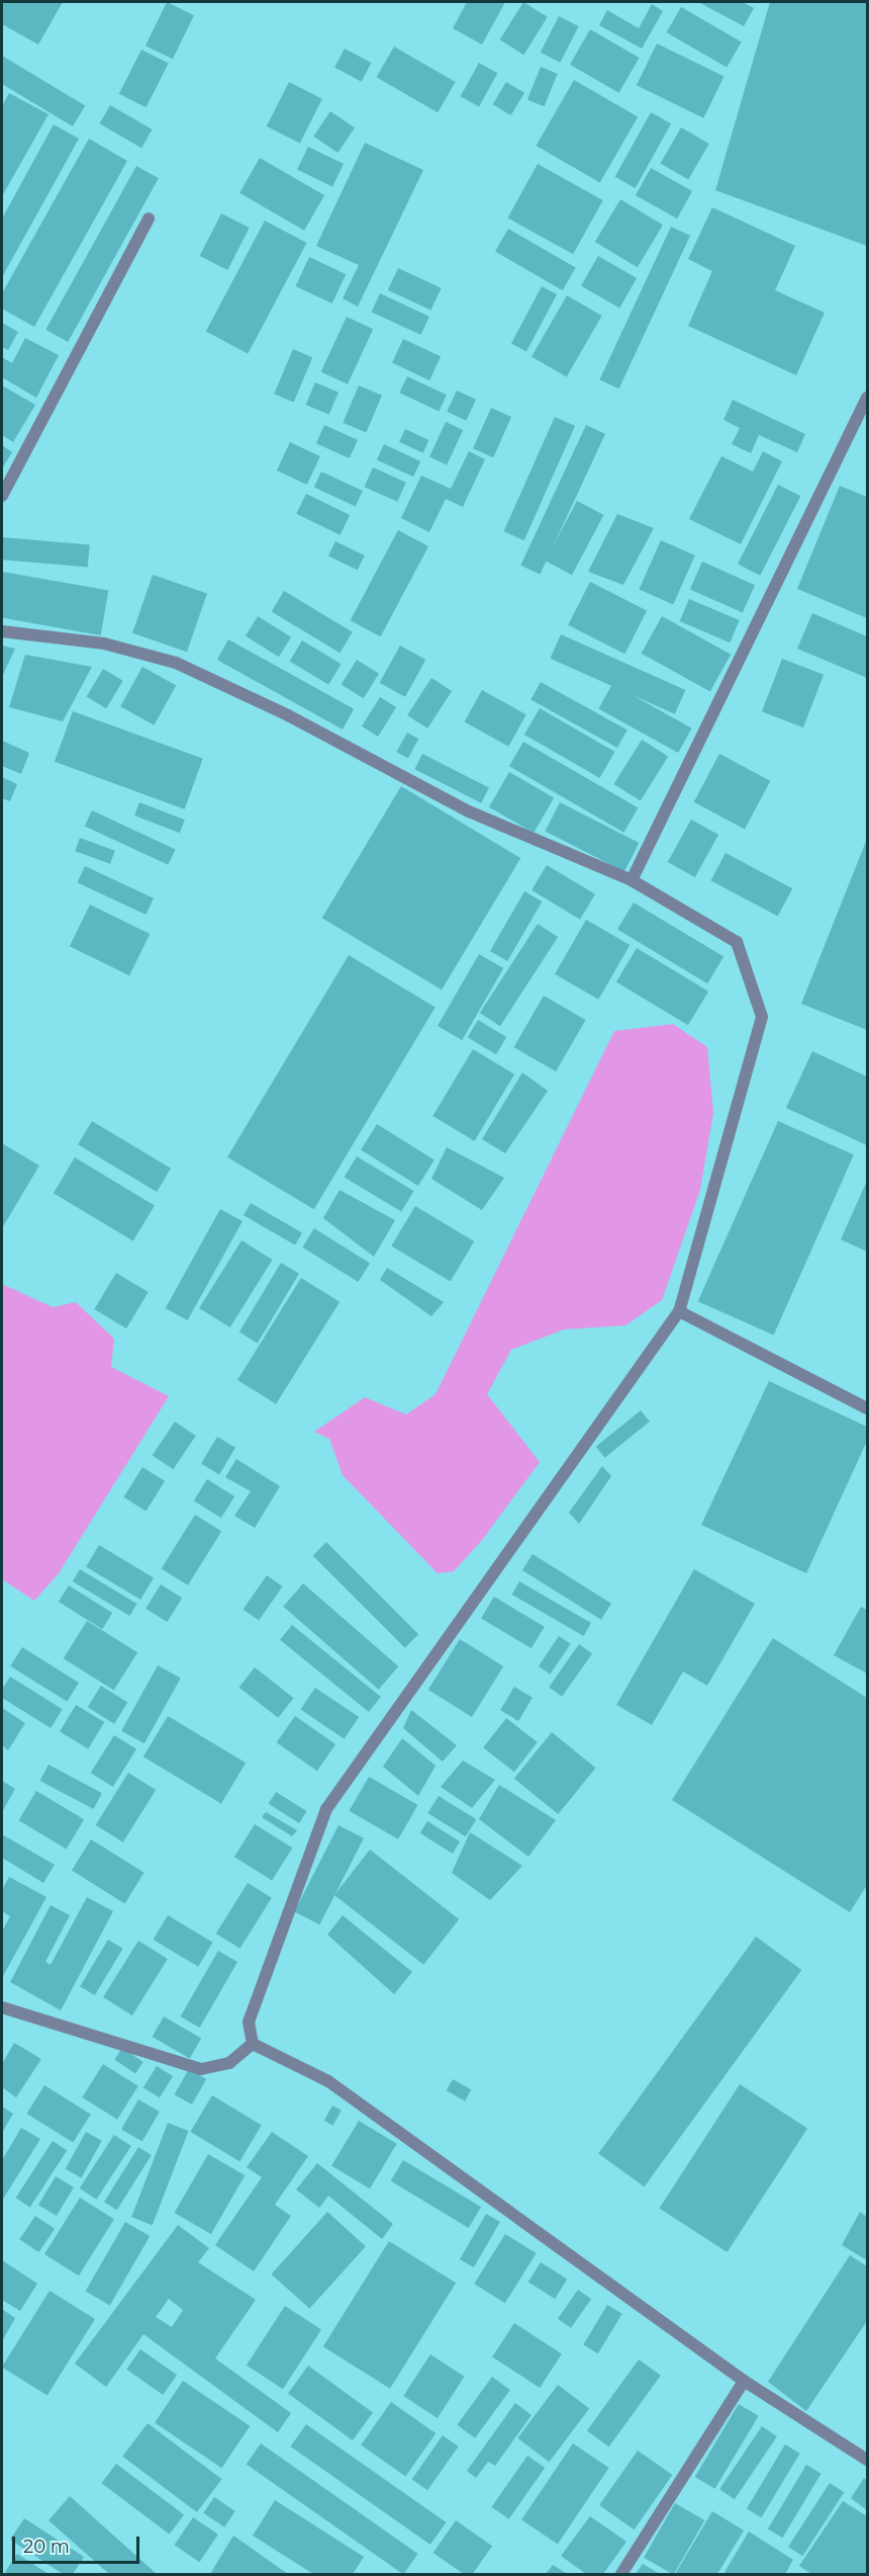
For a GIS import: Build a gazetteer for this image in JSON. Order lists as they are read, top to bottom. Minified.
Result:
{"scale_bar":"20 m"}
